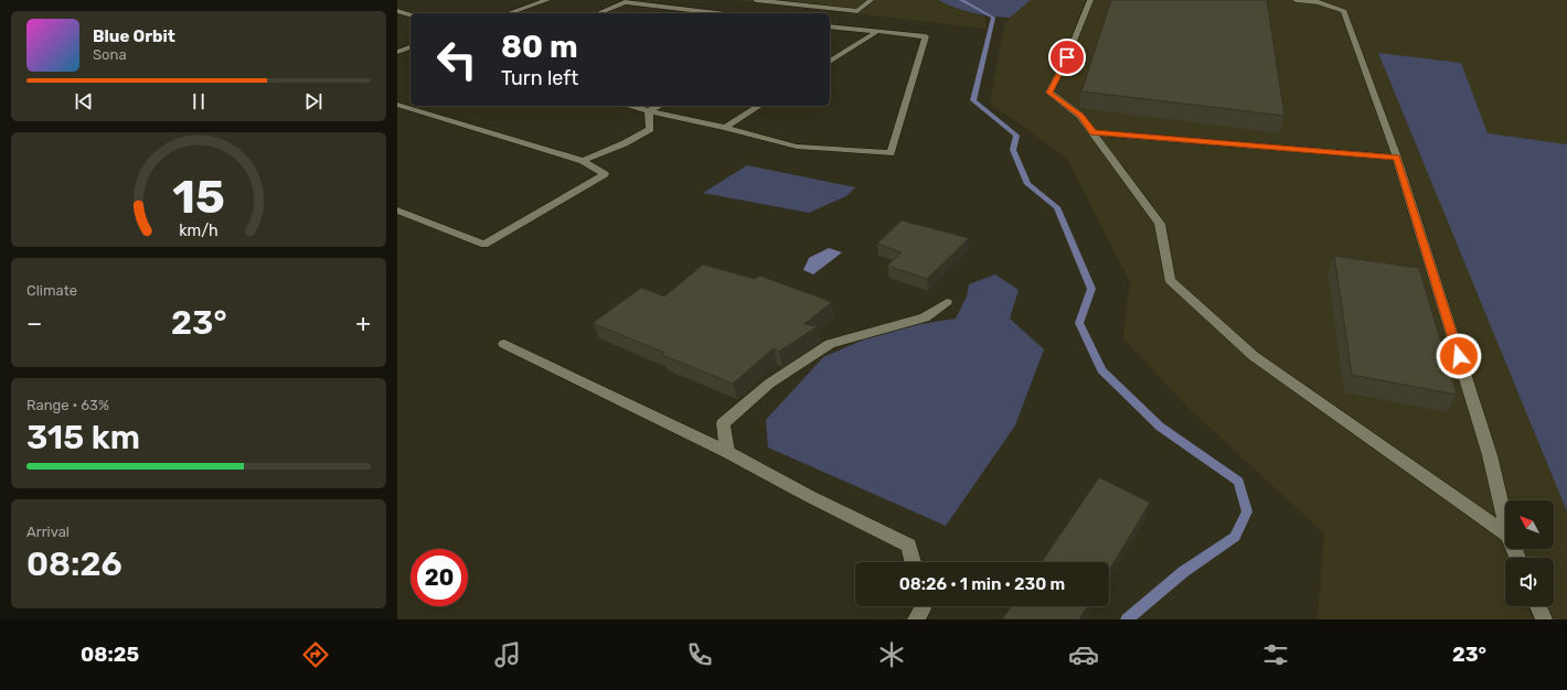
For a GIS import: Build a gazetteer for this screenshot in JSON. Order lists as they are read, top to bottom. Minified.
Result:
{"north":"top left","page":{"turn":["80 m","Turn left"],"song":["Blue Orbit","Sona"],"tile":["Climate",["Range · 63%","315 km"],["Arrival","08:26"]],"heat":["−","23°","+"],"limit":"20","trip":"08:26 · 1 min · 230 m","tabs":["08:25","23°"],"gauge":["15","km/h"]}}
